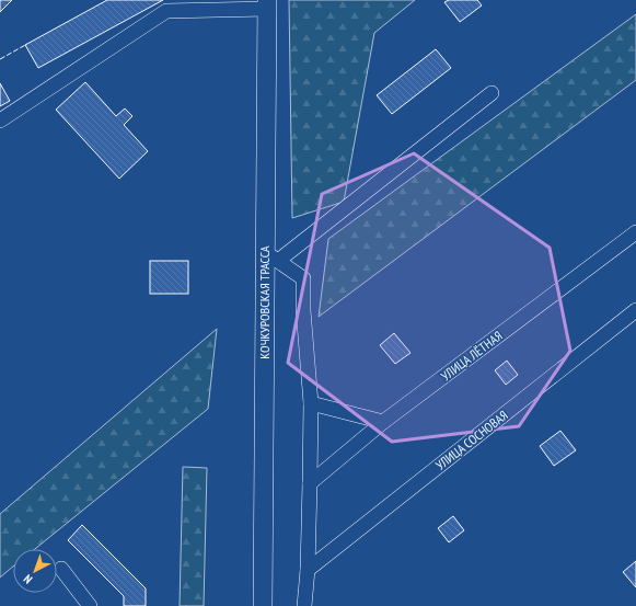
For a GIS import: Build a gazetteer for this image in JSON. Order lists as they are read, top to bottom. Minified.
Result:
{"streets":{"main road":["КОЧКУРОВСКАЯ ТРАССА"],"lane":["УЛИЦА ЛЁТНАЯ","УЛИЦА СОСНОВАЯ"]},"north":"bottom left"}
